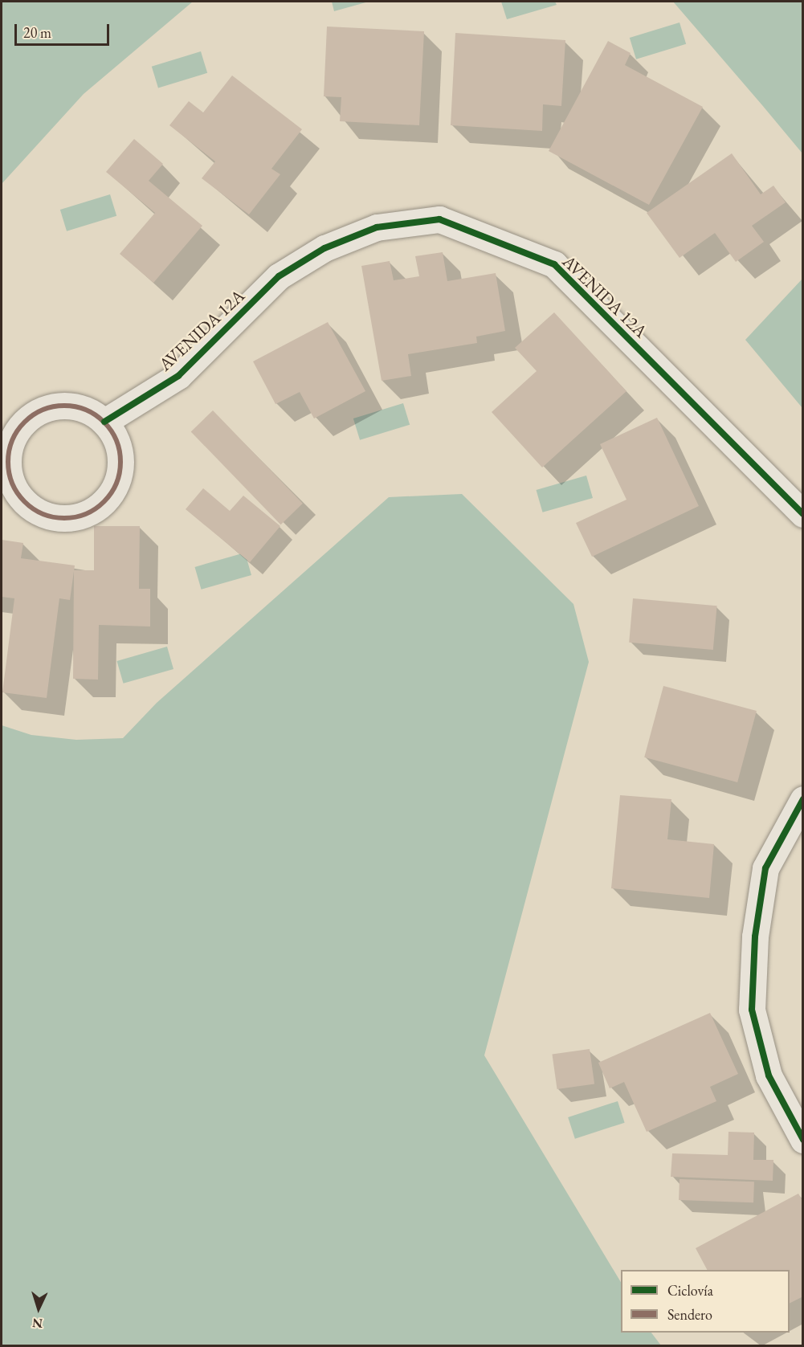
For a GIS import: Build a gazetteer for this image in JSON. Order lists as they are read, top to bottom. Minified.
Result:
{"streets":{"street":["AVENIDA 12A"]},"legend":["Ciclovía","Sendero"],"scale_bar":"20 m","north":"bottom"}
